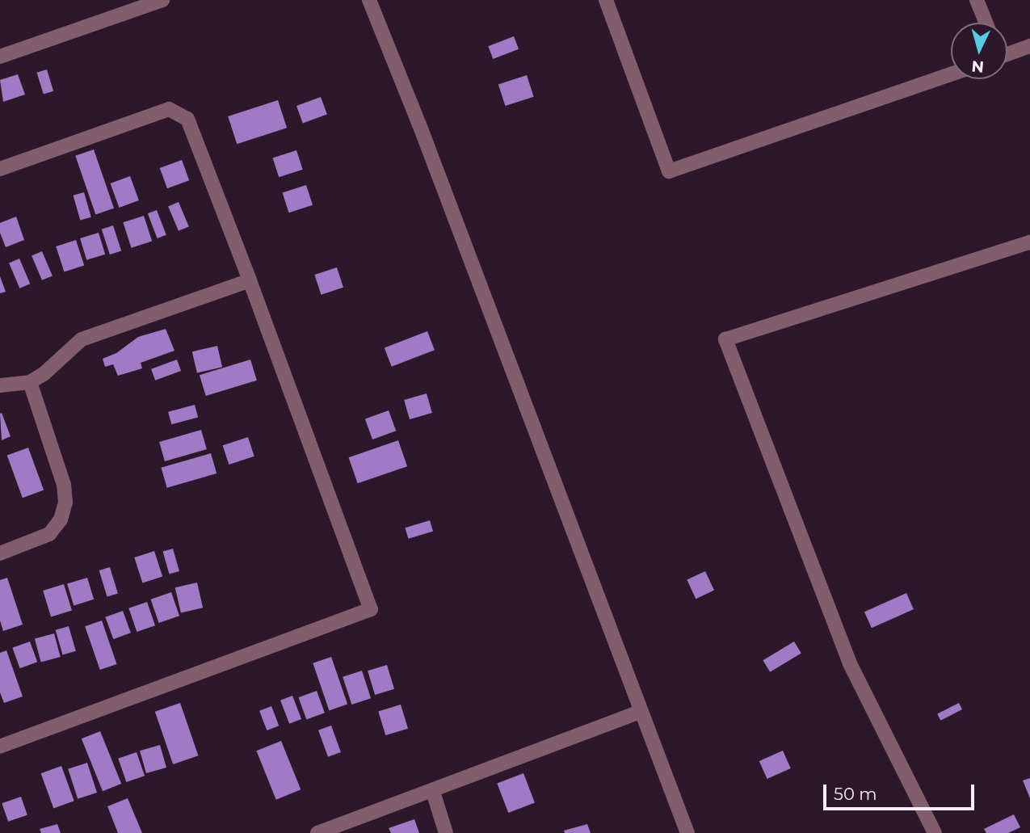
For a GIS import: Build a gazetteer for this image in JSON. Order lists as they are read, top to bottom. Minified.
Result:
{"scale_bar":"50 m","north":"bottom"}
